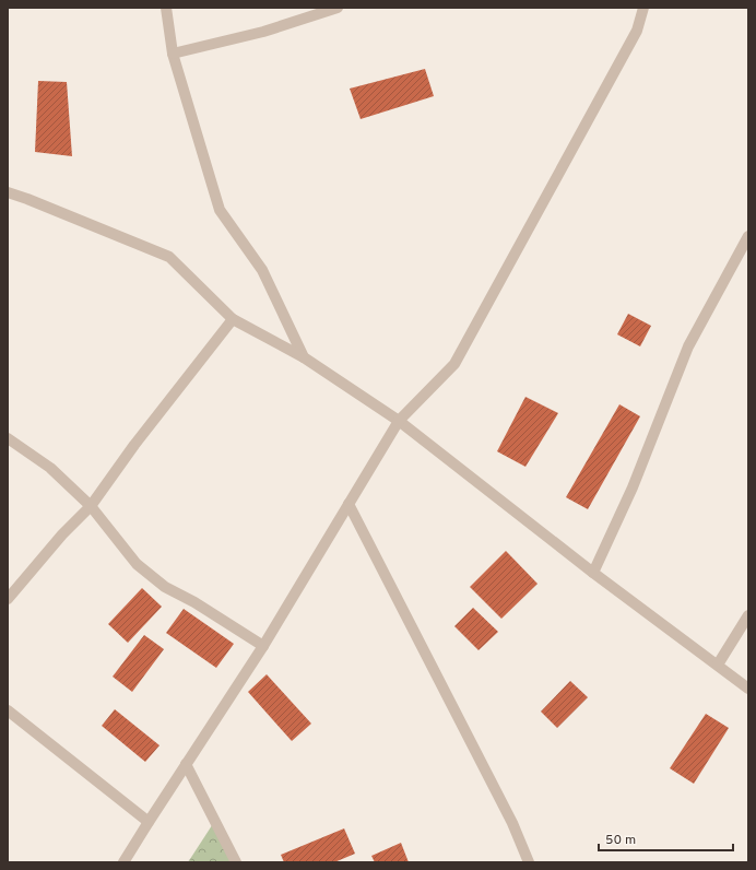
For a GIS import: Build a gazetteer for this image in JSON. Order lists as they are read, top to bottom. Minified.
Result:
{"scale_bar":"50 m"}
